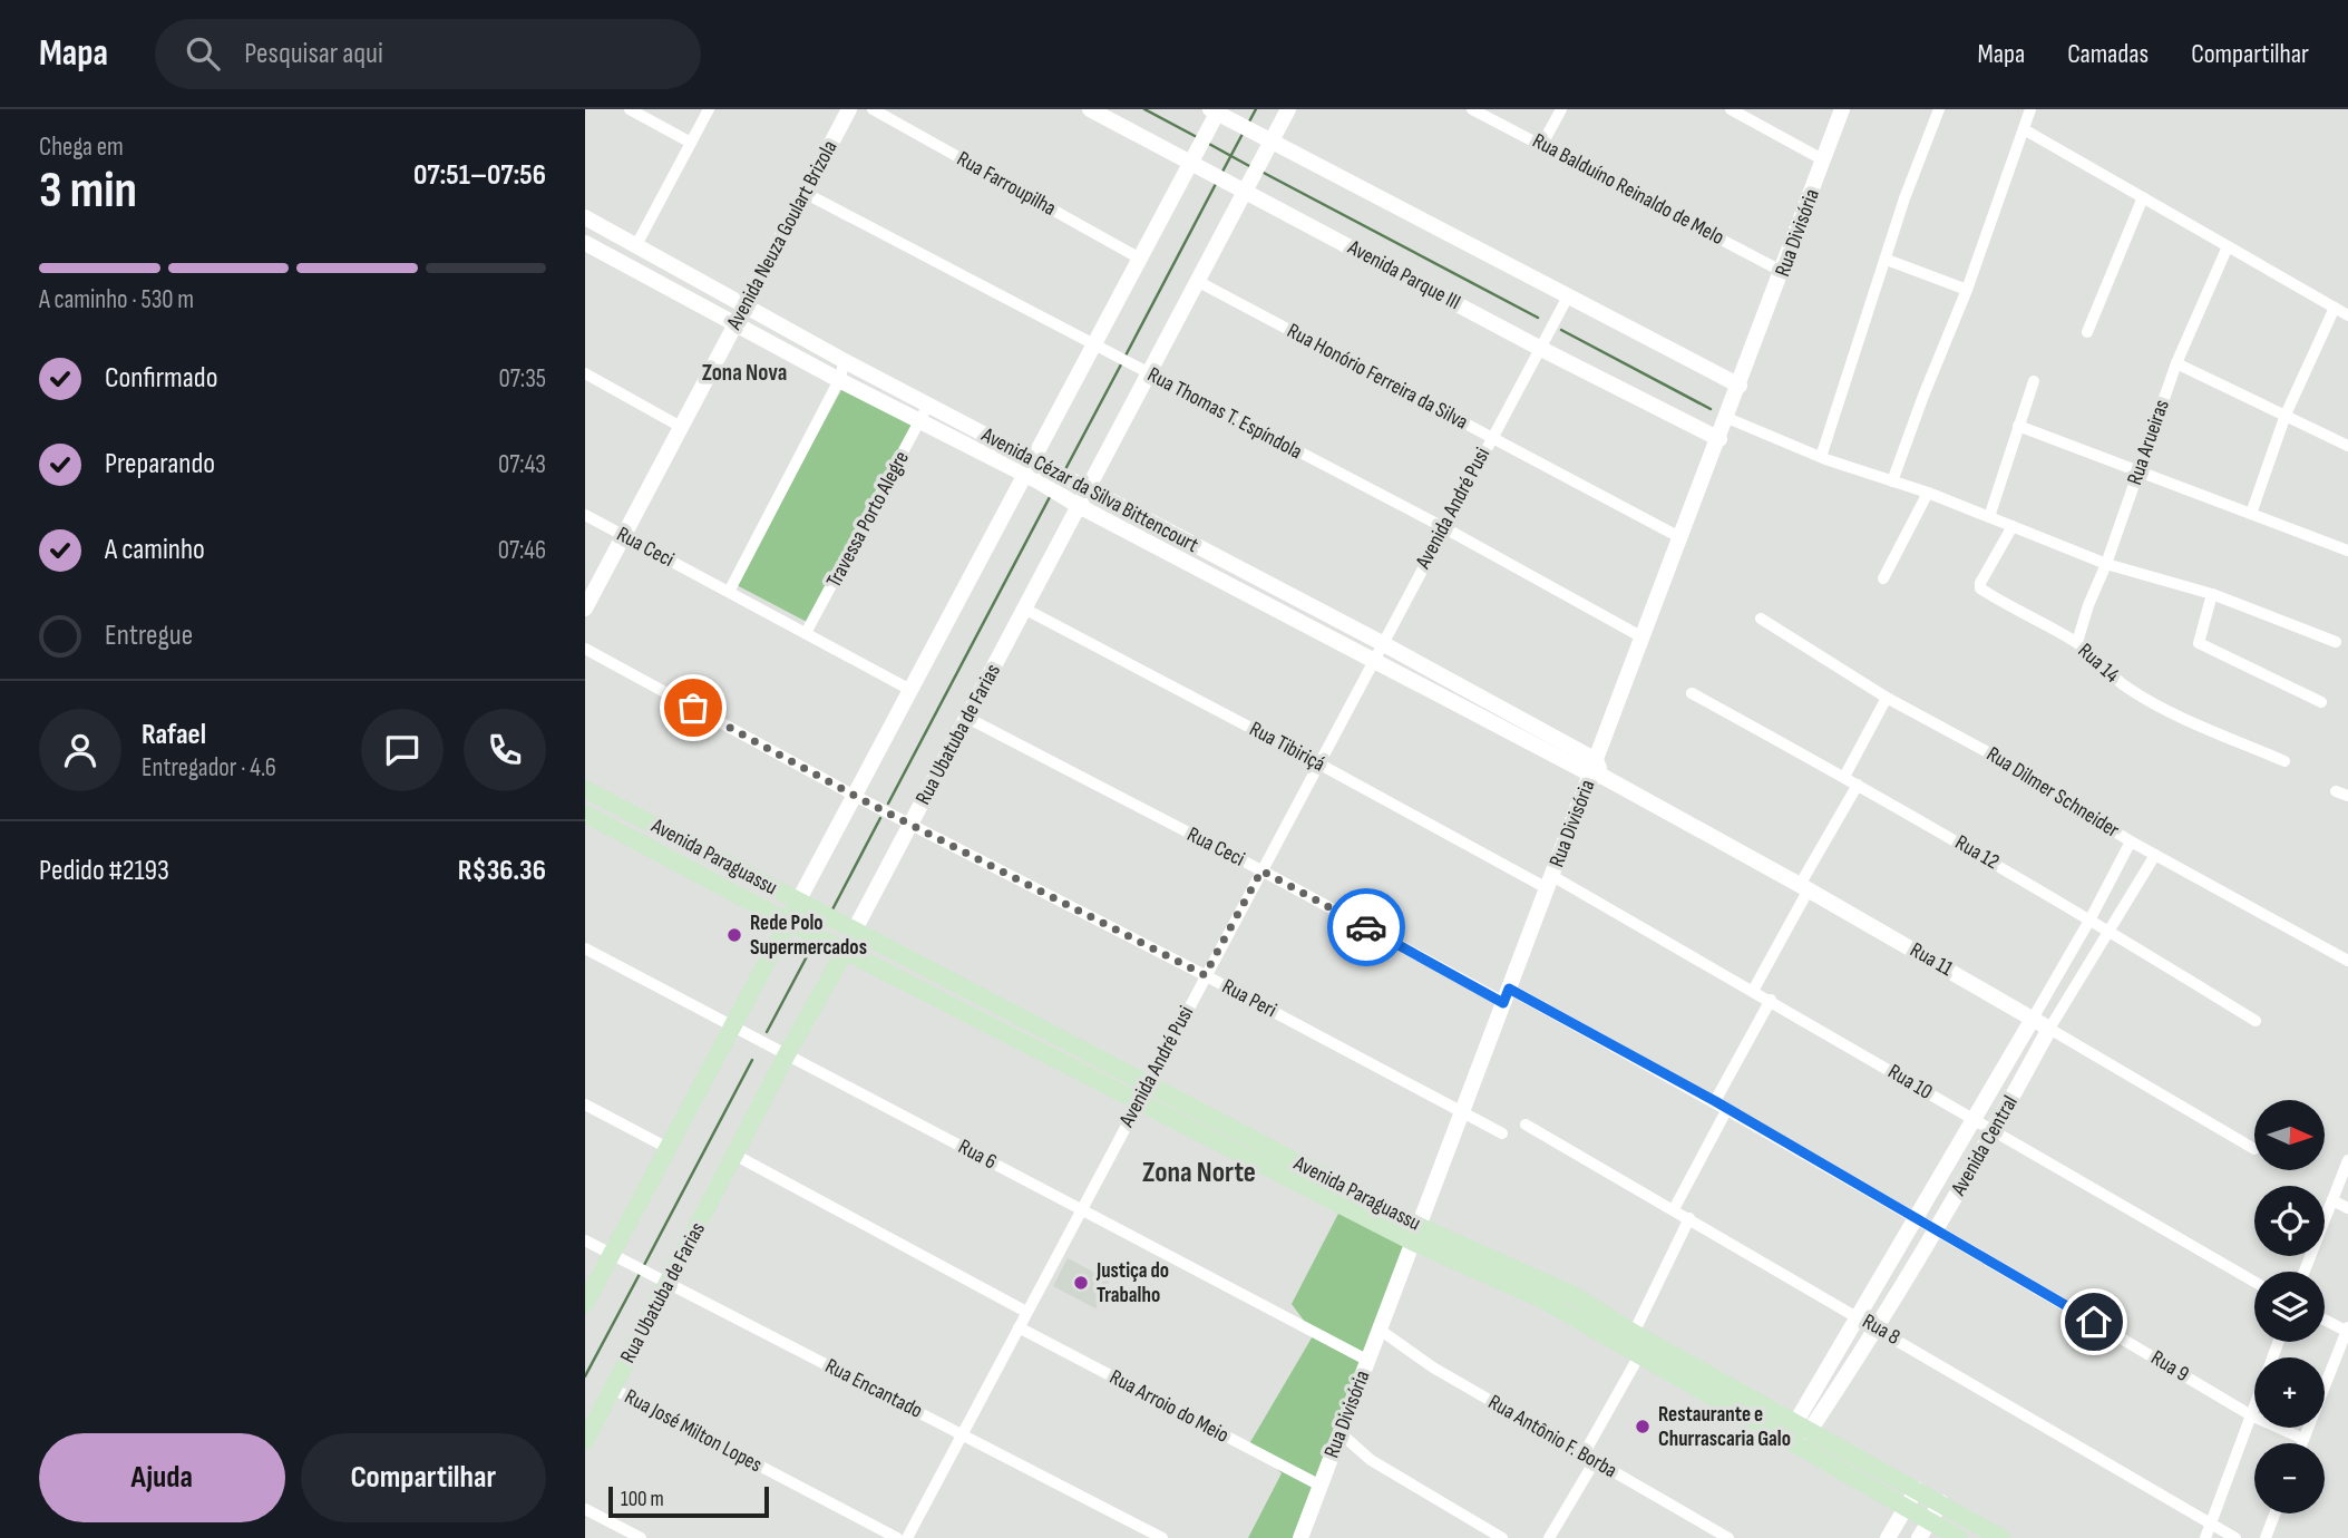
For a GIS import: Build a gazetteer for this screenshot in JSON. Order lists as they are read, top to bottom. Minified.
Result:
{"streets":{"main road":["Rua Ubatuba de Farias","Avenida Paraguassu"],"street":["Rua Farroupilha","Rua Balduíno Reinaldo de Melo","Rua Divisória","Avenida Neuza Goulart Brizola","Avenida Parque III","Rua Honório Ferreira da Silva","Rua Thomas T. Espíndola","Rua Arueiras","Avenida Cézar da Silva Bittencourt","Avenida André Pusi","Travessa Porto Alegre","Rua Ceci","Rua 14","Rua Tibiriçá","Rua Dilmer Schneider","Rua 12","Rua 11","Rua Peri","Rua 10","Avenida Central","Rua 6","Rua 8","Rua 9","Rua Encantado","Rua Arroio do Meio","Rua José Milton Lopes","Rua Antônio F. Borba"]},"crossings":[["Rua Balduíno Reinaldo de Melo","Rua Divisória"],["Rua Divisória","Avenida Parque III"],["Rua Divisória","Rua Honório Ferreira da Silva"],["Rua Divisória","Rua Thomas T. Espíndola"],["Rua Divisória","Avenida Cézar da Silva Bittencourt"],["Rua Divisória","Rua Ceci"],["Rua Divisória","Rua Tibiriçá"],["Rua Divisória","Avenida Paraguassu"],["Rua Divisória","Rua 11"],["Rua Divisória","Rua Peri"],["Rua Divisória","Rua 10"],["Rua Divisória","Rua 6"],["Rua Divisória","Rua 9"],["Rua Divisória","Rua Arroio do Meio"],["Rua Divisória","Rua Antônio F. Borba"],["Avenida Neuza Goulart Brizola","Rua Thomas T. Espíndola"],["Avenida Neuza Goulart Brizola","Avenida Cézar da Silva Bittencourt"],["Avenida Neuza Goulart Brizola","Rua Ceci"],["Avenida Parque III","Avenida André Pusi"],["Avenida Parque III","Rua Ubatuba de Farias"],["Rua Honório Ferreira da Silva","Avenida André Pusi"],["Rua Honório Ferreira da Silva","Rua Ubatuba de Farias"],["Rua Thomas T. Espíndola","Avenida André Pusi"],["Rua Thomas T. Espíndola","Rua Ubatuba de Farias"],["Rua Arueiras","Rua 14"],["Avenida Cézar da Silva Bittencourt","Avenida André Pusi"],["Avenida Cézar da Silva Bittencourt","Travessa Porto Alegre"],["Avenida Cézar da Silva Bittencourt","Rua Ubatuba de Farias"],["Avenida Cézar da Silva Bittencourt","Rua 11"],["Avenida André Pusi","Rua Ceci"],["Avenida André Pusi","Rua Tibiriçá"],["Avenida André Pusi","Avenida Paraguassu"],["Avenida André Pusi","Rua Peri"],["Avenida André Pusi","Rua 6"],["Avenida André Pusi","Rua Encantado"],["Avenida André Pusi","Rua Arroio do Meio"],["Travessa Porto Alegre","Rua Ceci"],["Rua Ceci","Rua Ubatuba de Farias"],["Rua Ceci","Rua 9"],["Rua Ubatuba de Farias","Rua Tibiriçá"],["Rua Ubatuba de Farias","Avenida Paraguassu"],["Rua Ubatuba de Farias","Rua Peri"],["Rua Ubatuba de Farias","Rua 6"],["Rua Ubatuba de Farias","Rua Encantado"],["Rua Ubatuba de Farias","Rua José Milton Lopes"],["Rua Tibiriçá","Rua 10"],["Rua Dilmer Schneider","Avenida Central"],["Rua 12","Avenida Central"],["Avenida Paraguassu","Avenida Central"],["Rua 11","Avenida Central"],["Rua 10","Avenida Central"],["Avenida Central","Rua 8"],["Avenida Central","Rua 9"]],"districts":["Zona Nova","Zona Norte"],"places":["Rede Polo Supermercados","Justiça do Trabalho","Restaurante e Churrascaria Galo"],"scale_bar":"100 m","north":"right","page":{"header":"Mapa","search":"Pesquisar aqui","nav":["Mapa","Camadas","Compartilhar"],"heading":["3 min","Chega em","07:51–07:56"],"panel":["Rafael","Entregador · 4.6","Pedido #2193","R$36.36"],"bar":"A caminho · 530 m","list":[["Confirmado","07:35"],["Preparando","07:43"],["A caminho","07:46"],"Entregue"],"map_buttons":["+","−"],"buttons":["Ajuda","Compartilhar"],"scale":"100 m"}}
